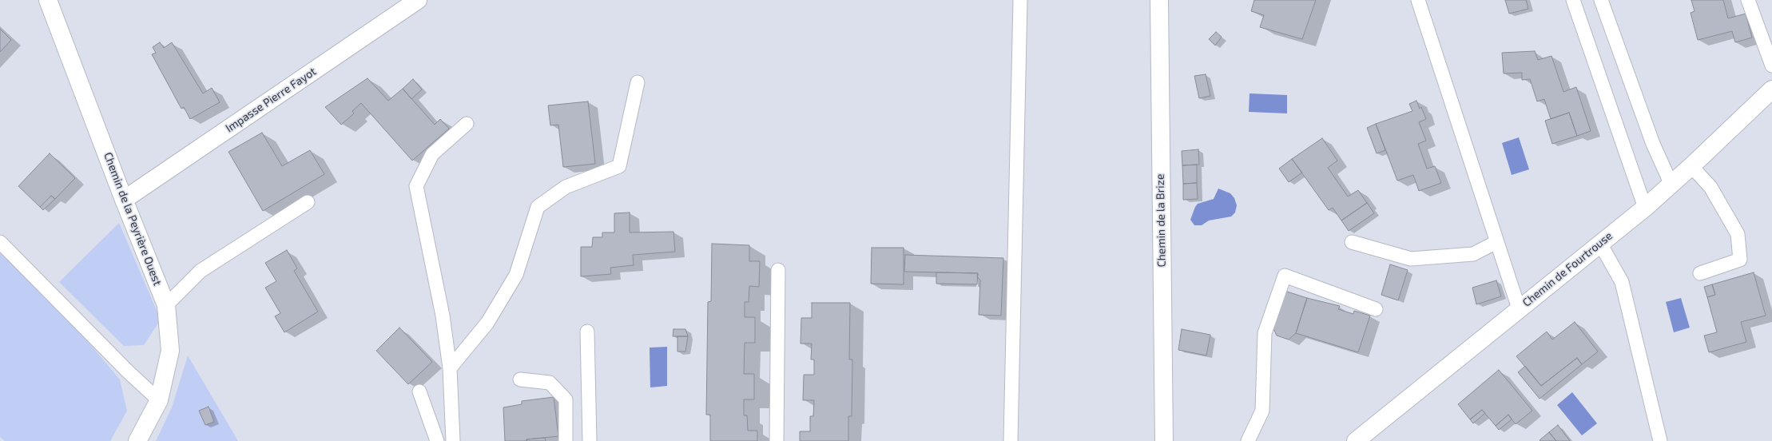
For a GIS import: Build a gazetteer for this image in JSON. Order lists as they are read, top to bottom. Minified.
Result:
{"streets":{"street":["Impasse Pierre Fayot","Chemin de la Peyrière Ouest","Chemin de la Brize","Chemin de Fourtrouse"]},"crossings":[["Impasse Pierre Fayot","Chemin de la Peyrière Ouest"]]}
